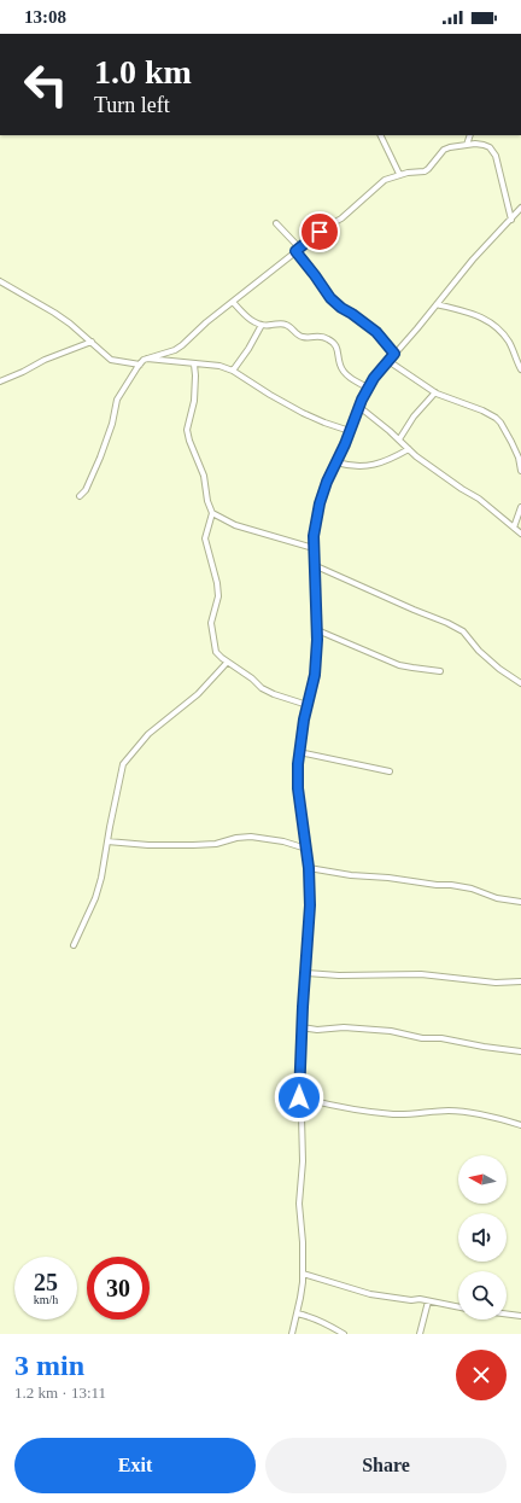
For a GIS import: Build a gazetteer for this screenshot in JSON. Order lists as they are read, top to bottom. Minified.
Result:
{"north":"left","page":{"status":"13:08","turn":["1.0 km","Turn left"],"speed":"25 km/h","limit":"30","heading":["3 min","1.2 km · 13:11"],"buttons":["Exit","Share"]}}
